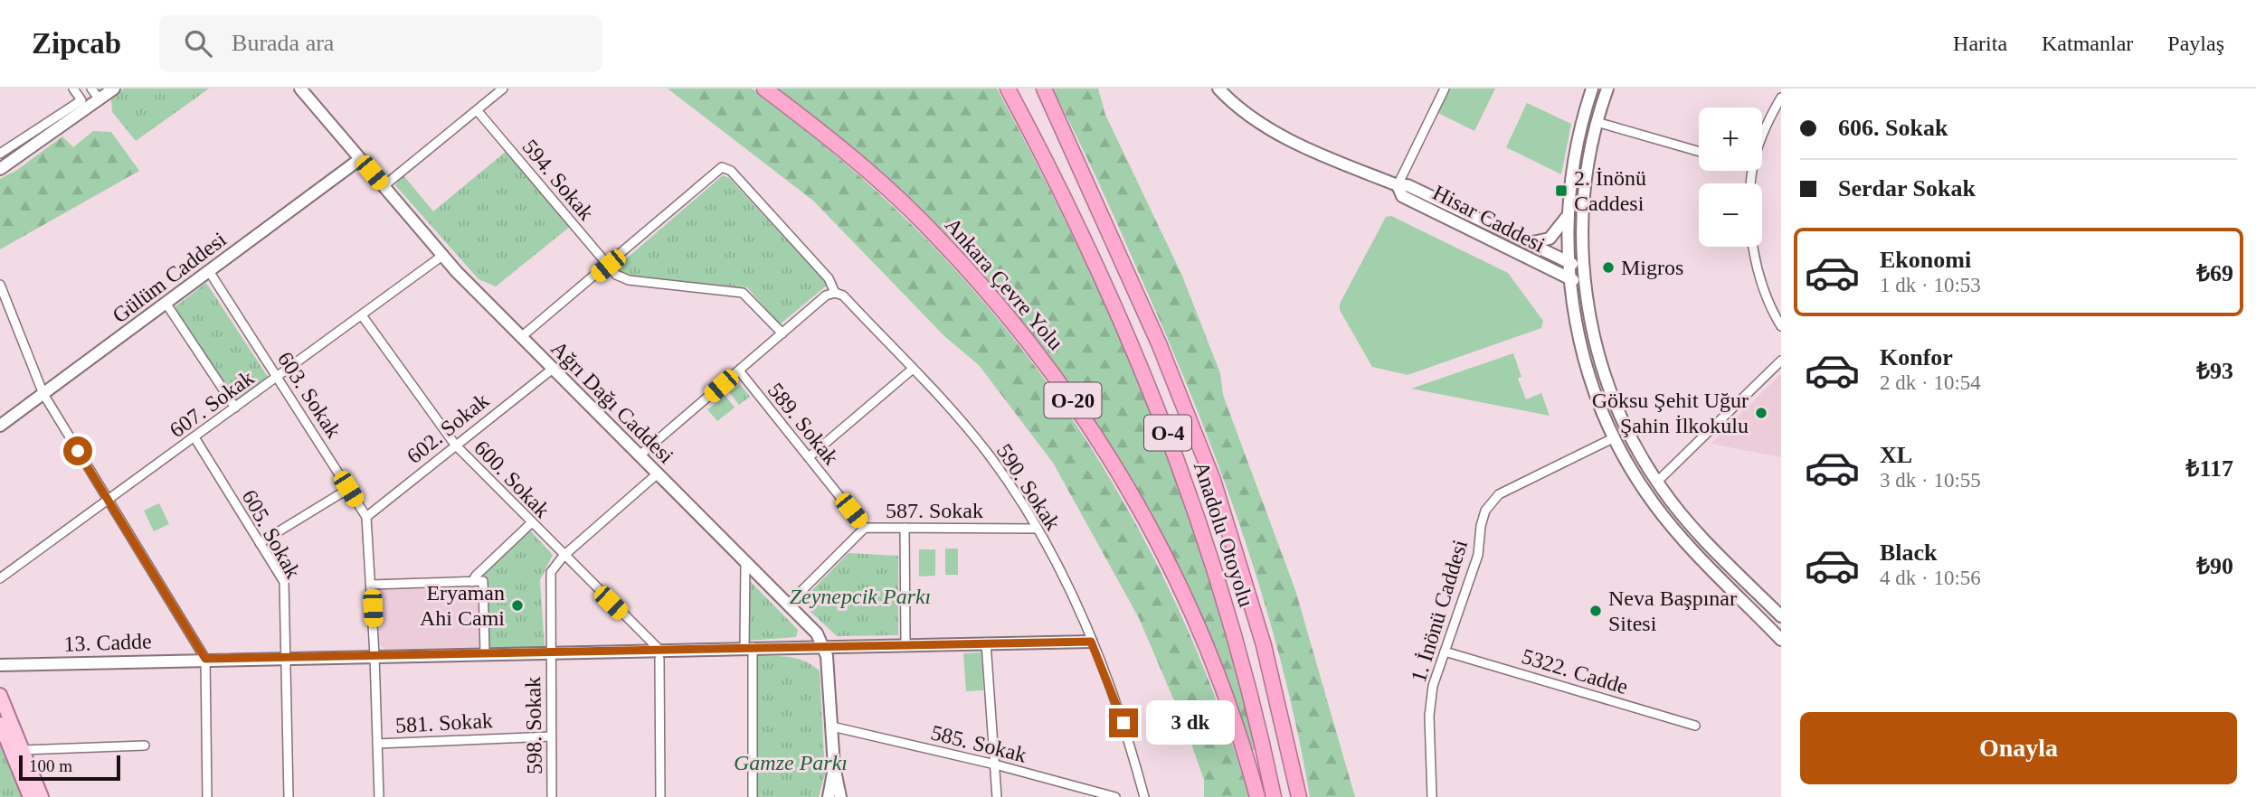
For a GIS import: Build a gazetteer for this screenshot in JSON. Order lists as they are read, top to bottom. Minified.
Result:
{"streets":{"highway":["Ankara Çevre Yolu","O-20","O-4","Anadolu Otoyolu"],"main road":["Hisar Caddesi","Gülüm Caddesi","Ağrı Dağı Caddesi","13. Cadde"],"street":["594. Sokak","603. Sokak","607. Sokak","589. Sokak","602. Sokak","600. Sokak","590. Sokak","587. Sokak","605. Sokak","1. İnönü Caddesi","5322. Cadde","581. Sokak","598. Sokak","585. Sokak"]},"crossings":[["594. Sokak","590. Sokak"],["Gülüm Caddesi","603. Sokak"],["Gülüm Caddesi","Ağrı Dağı Caddesi"],["603. Sokak","607. Sokak"],["603. Sokak","602. Sokak"],["603. Sokak","13. Cadde"],["603. Sokak","581. Sokak"],["Ağrı Dağı Caddesi","607. Sokak"],["Ağrı Dağı Caddesi","602. Sokak"],["Ağrı Dağı Caddesi","587. Sokak"],["Ağrı Dağı Caddesi","13. Cadde"],["Ağrı Dağı Caddesi","598. Sokak"],["Ağrı Dağı Caddesi","585. Sokak"],["607. Sokak","600. Sokak"],["607. Sokak","605. Sokak"],["589. Sokak","587. Sokak"],["602. Sokak","600. Sokak"],["600. Sokak","13. Cadde"],["600. Sokak","598. Sokak"],["590. Sokak","587. Sokak"],["590. Sokak","13. Cadde"],["605. Sokak","13. Cadde"],["1. İnönü Caddesi","5322. Cadde"],["13. Cadde","598. Sokak"],["581. Sokak","598. Sokak"]],"parks":["Zeynepcik Parkı","Gamze Parkı"],"places":{"transit":["2. İnönü Caddesi"],"other":["Migros","Göksu Şehit Uğur Şahin İlkokulu","Eryaman Ahi Cami","Neva Başpınar Sitesi"]},"scale_bar":"100 m","page":{"header":"Zipcab","search":"Burada ara","nav":["Harita","Katmanlar","Paylaş"],"banner":["606. Sokak","Serdar Sokak"],"map_buttons":["+","−"],"list":[{"name":"Ekonomi","note":"1 dk · 10:53","value":"₺69"},{"name":"Konfor","note":"2 dk · 10:54","value":"₺93"},{"name":"XL","note":"3 dk · 10:55","value":"₺117"},{"name":"Black","note":"4 dk · 10:56","value":"₺90"}],"buttons":"Onayla","bubble":"3 dk","scale":"100 m"}}
